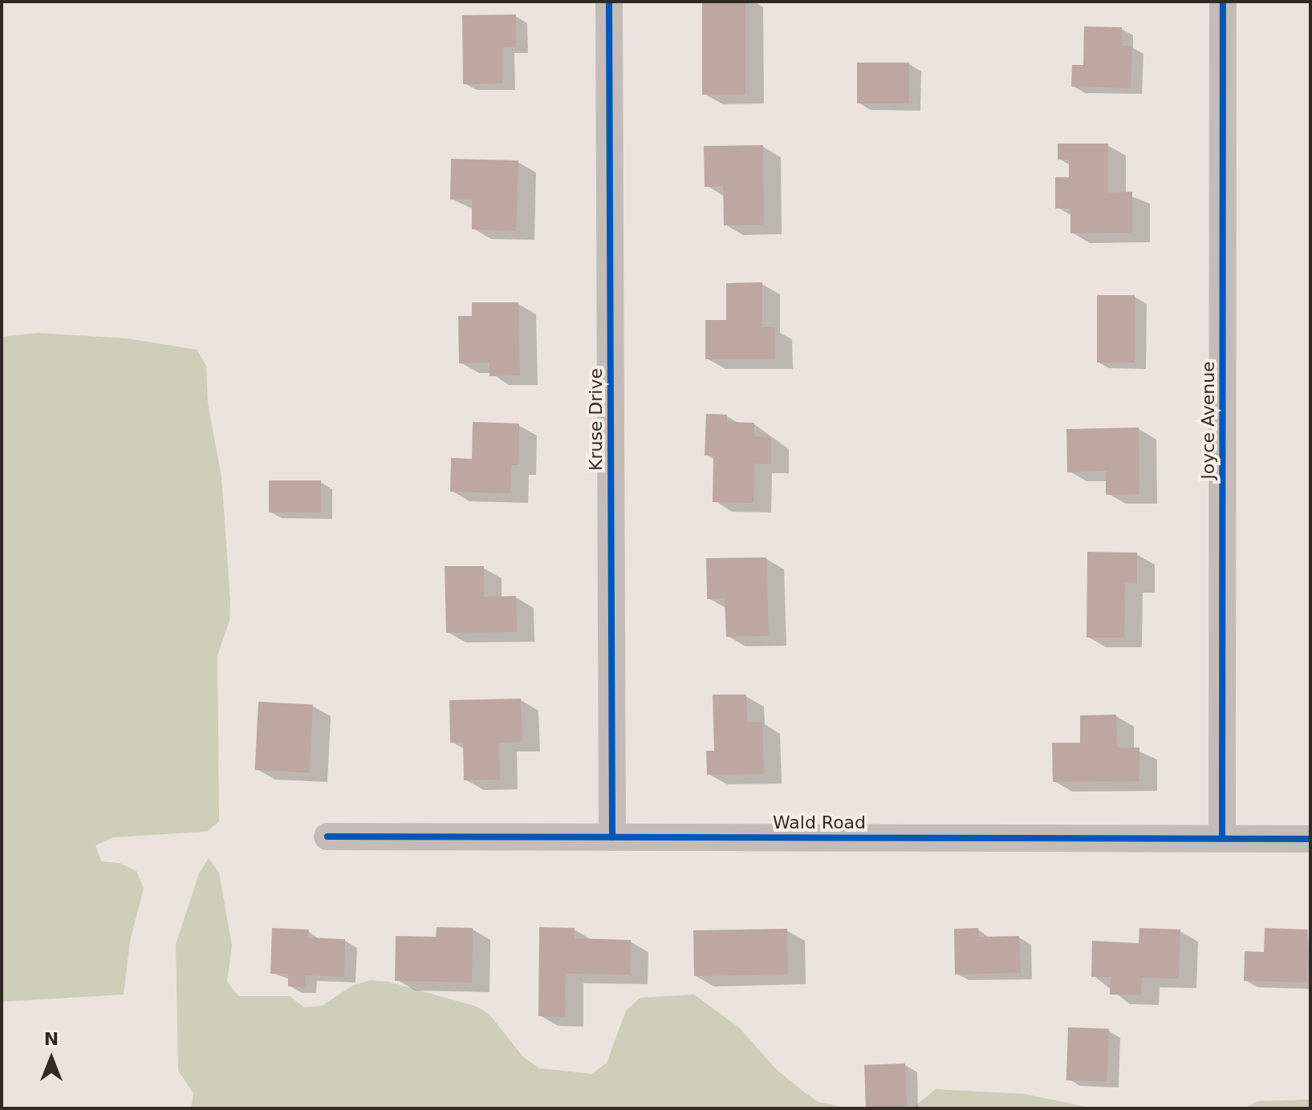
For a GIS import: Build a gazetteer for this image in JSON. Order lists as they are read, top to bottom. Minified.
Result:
{"streets":{"street":["Kruse Drive","Joyce Avenue","Wald Road"]},"crossings":[["Kruse Drive","Wald Road"],["Joyce Avenue","Wald Road"]],"north":"top"}
